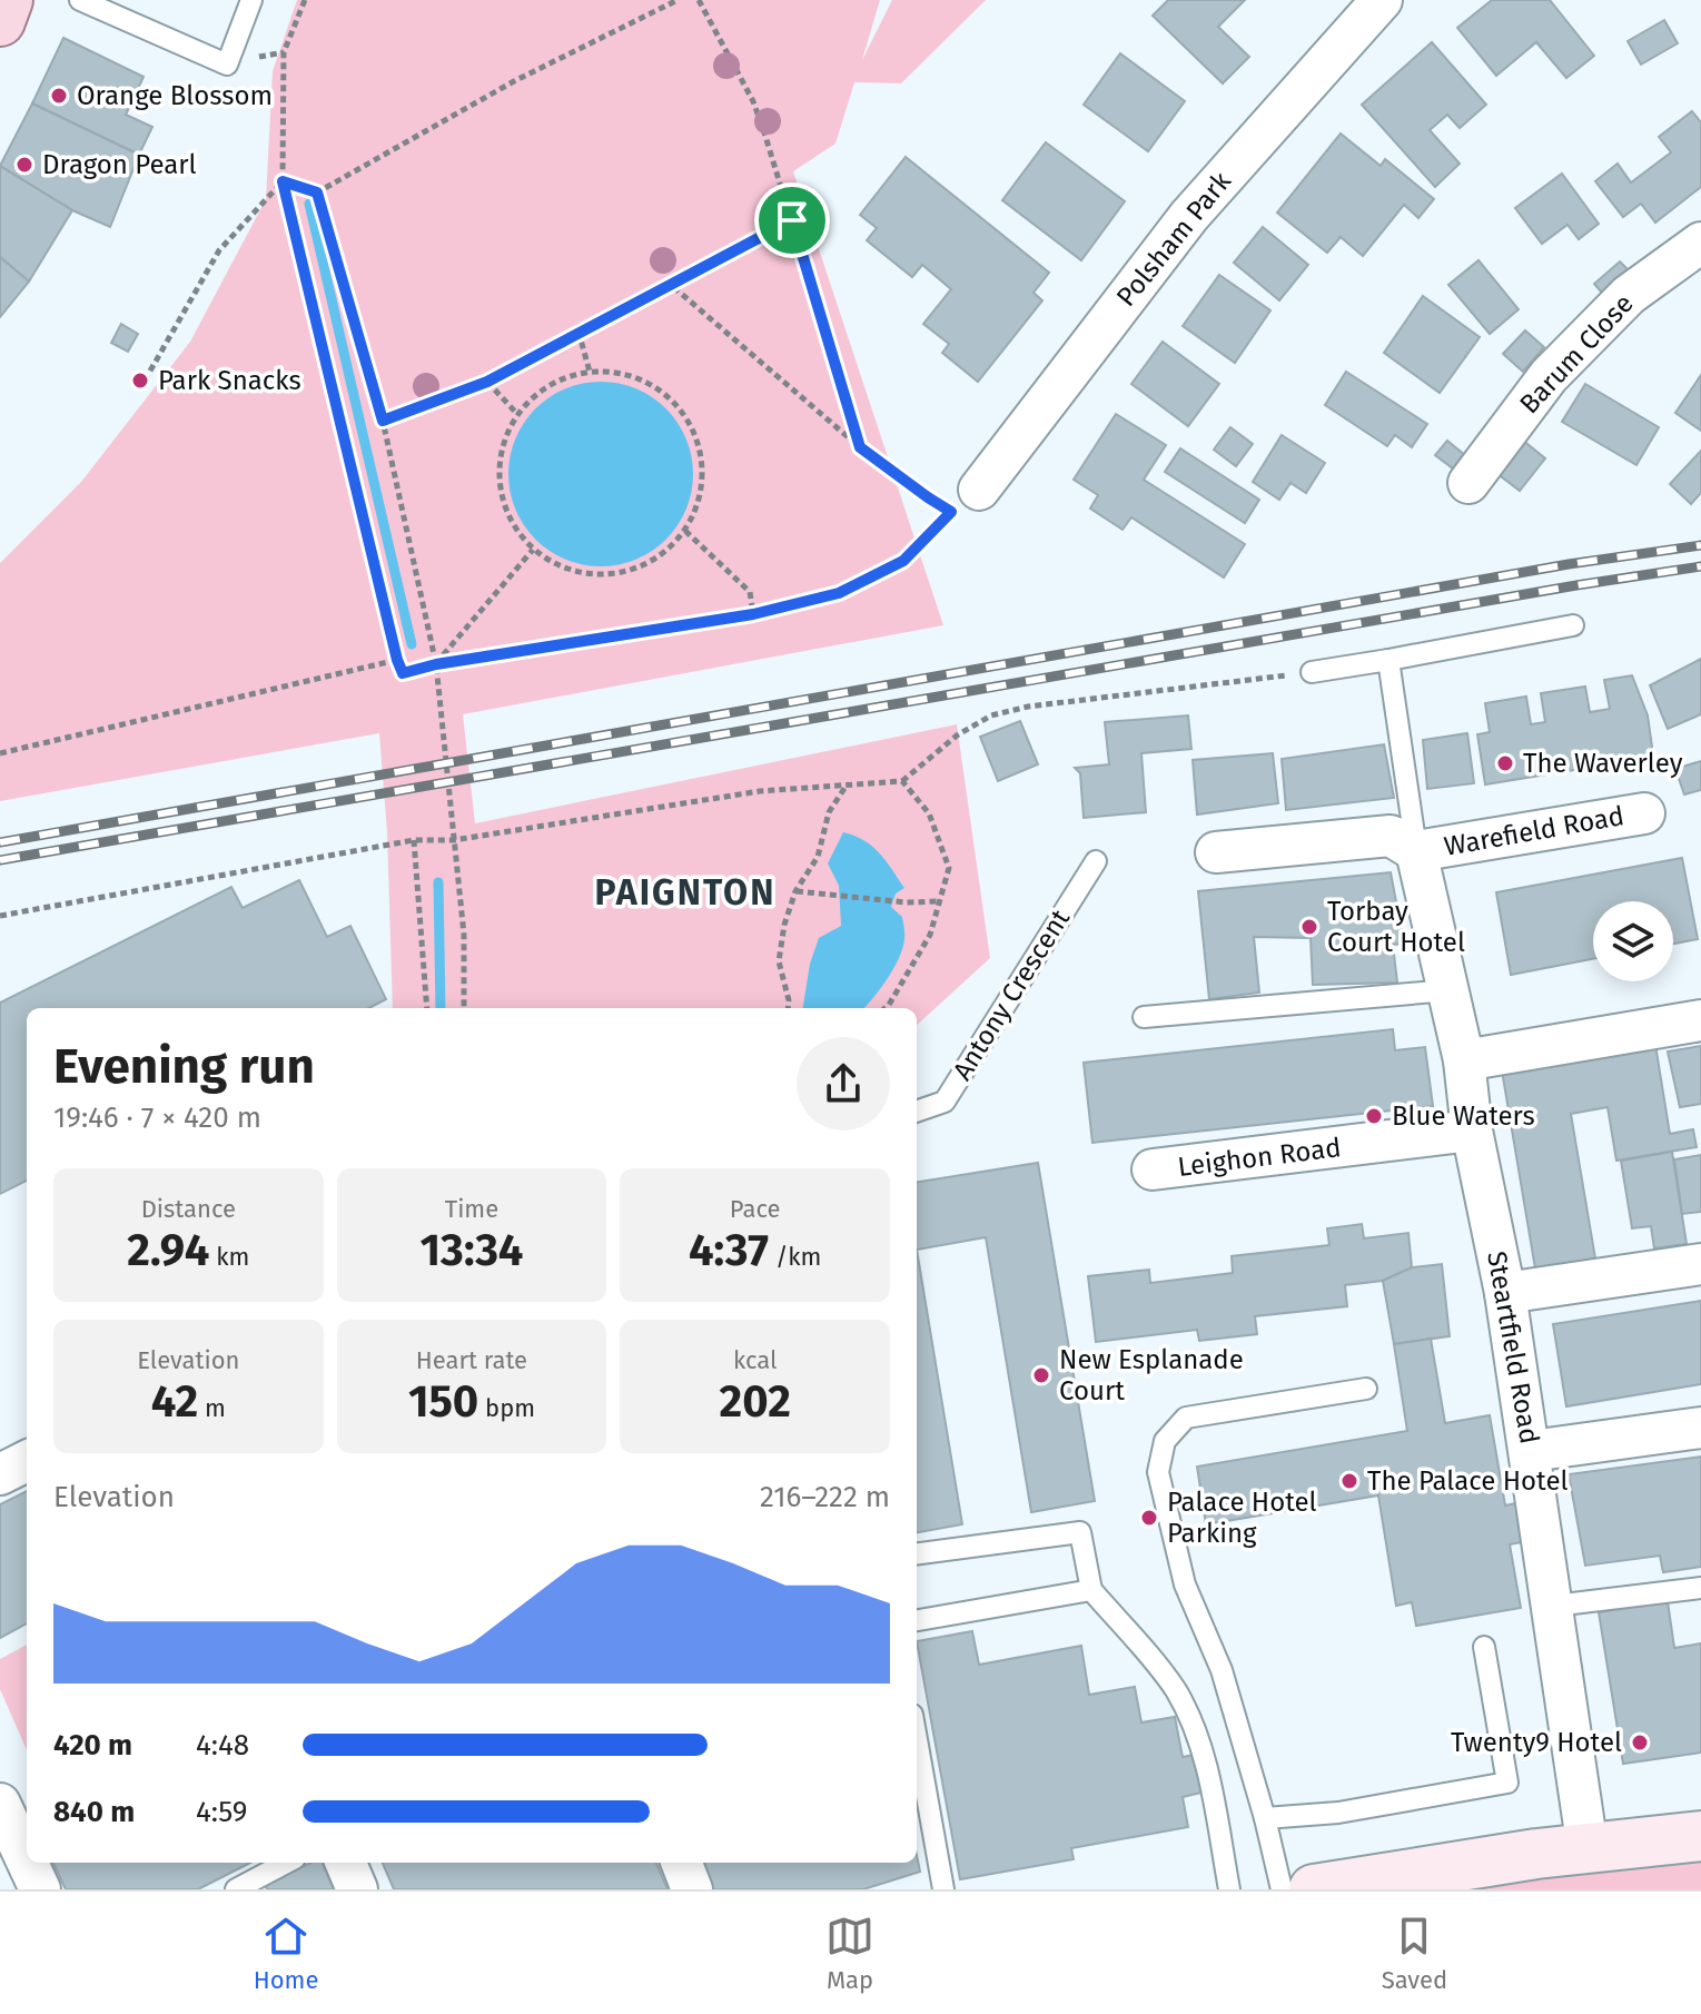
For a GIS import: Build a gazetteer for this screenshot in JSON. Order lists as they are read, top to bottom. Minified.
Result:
{"streets":{"street":["Polsham Park","Barum Close","Warefield Road","Leighon Road","Steartfield Road"],"lane":["Antony Crescent"]},"crossings":[["Warefield Road","Steartfield Road"],["Leighon Road","Steartfield Road"]],"districts":["PAIGNTON"],"places":["Orange Blossom","Dragon Pearl","Park Snacks","The Waverley","Torbay Court Hotel","Blue Waters","New Esplanade Court","The Palace Hotel","Palace Hotel Parking","Twenty9 Hotel"],"page":{"heading":["Evening run","19:46 · 7 × 420 m"],"stats":[["Distance","2.94 km"],["Time","13:34"],["Pace","4:37 /km"],["Elevation","42 m"],["Heart rate","150 bpm"],["kcal","202"]],"chart":["Elevation","216–222 m"],"list":[{"name":"420 m","note":"4:48"},{"name":"840 m","note":"4:59"}],"tabs":["Home","Map","Saved"]}}
